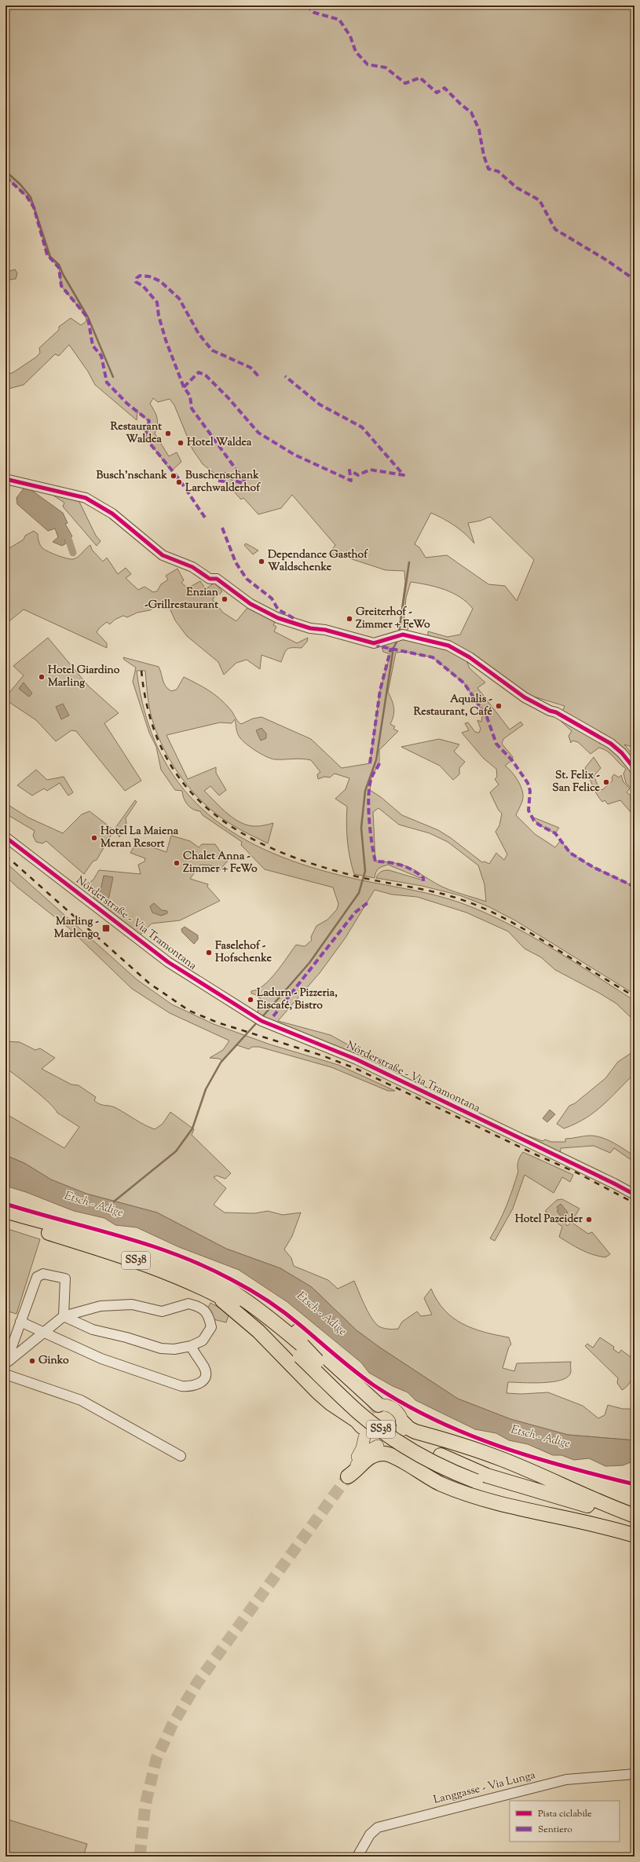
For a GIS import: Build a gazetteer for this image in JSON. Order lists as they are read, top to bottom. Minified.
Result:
{"streets":{"highway":["SS38"],"street":["Nörderstraße - Via Tramontana","Langgasse - Via Lunga"]},"water":["Etsch - Adige"],"places":{"other":["Restaurant Waldea","Hotel Waldea","Busch'nschank","Buschenschank Larchwalderhof","Dependance Gasthof Waldschenke","Enzian -Grillrestaurant","Greiterhof - Zimmer + FeWo","Hotel Giardino Marling","Aqualis - Restaurant, Café","St. Felix - San Felice","Hotel La Maiena Meran Resort","Chalet Anna - Zimmer + FeWo","Faselehof - Hofschenke","Ladurn - Pizzeria, Eiscafé, Bistro","Hotel Pazeider","Ginko"],"transit":["Marling - Marlengo"]},"legend":["Pista ciclabile","Sentiero"]}
